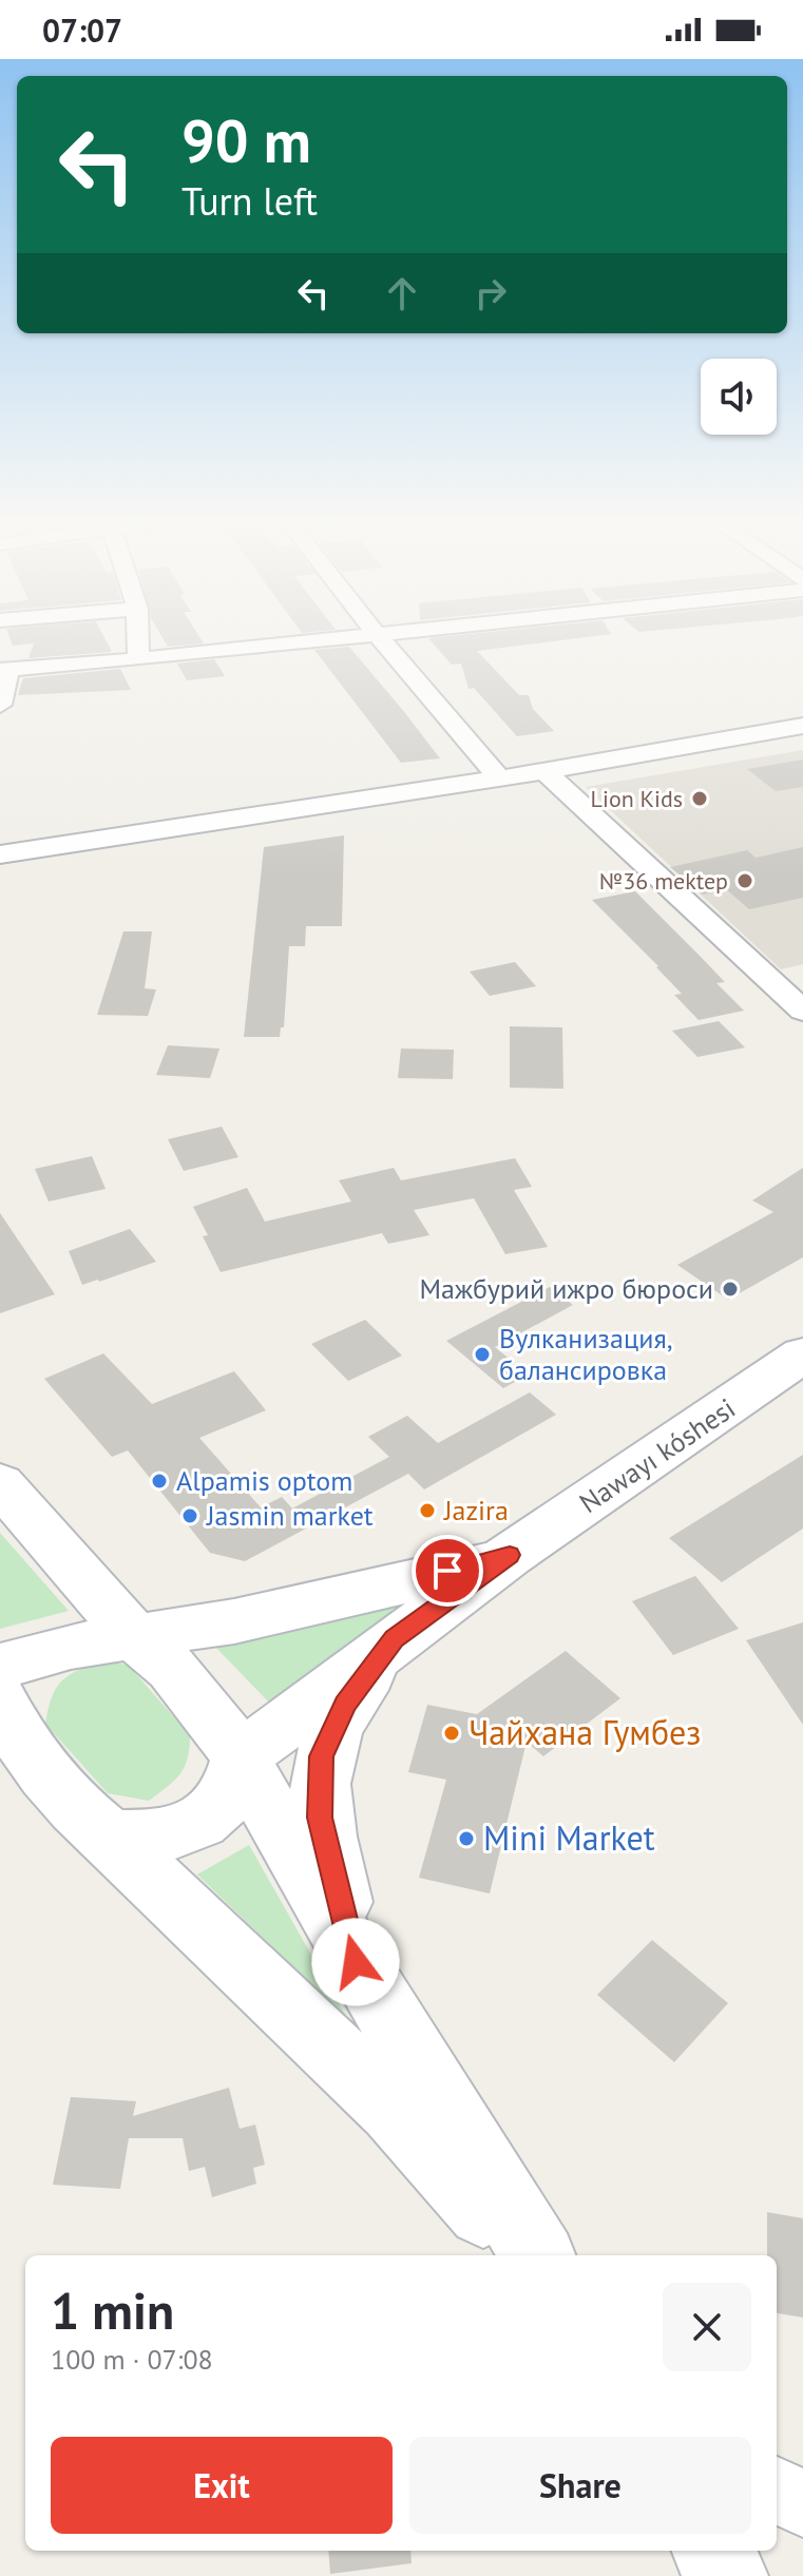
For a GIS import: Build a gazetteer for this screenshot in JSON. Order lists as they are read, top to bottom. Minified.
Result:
{"streets":{"main road":["Nawayı kóshesi"]},"places":["Lion Kids","№36 mektep","Мажбурий ижро бюроси","Вулканизация, балансировка","Alpamis optom","Jazira","Jasmin market","Чайхана Гумбез","Mini Market"],"page":{"status":"07:07","turn":["90 m","Turn left"],"heading":["1 min","100 m · 07:08"],"buttons":["Exit","Share"]}}
